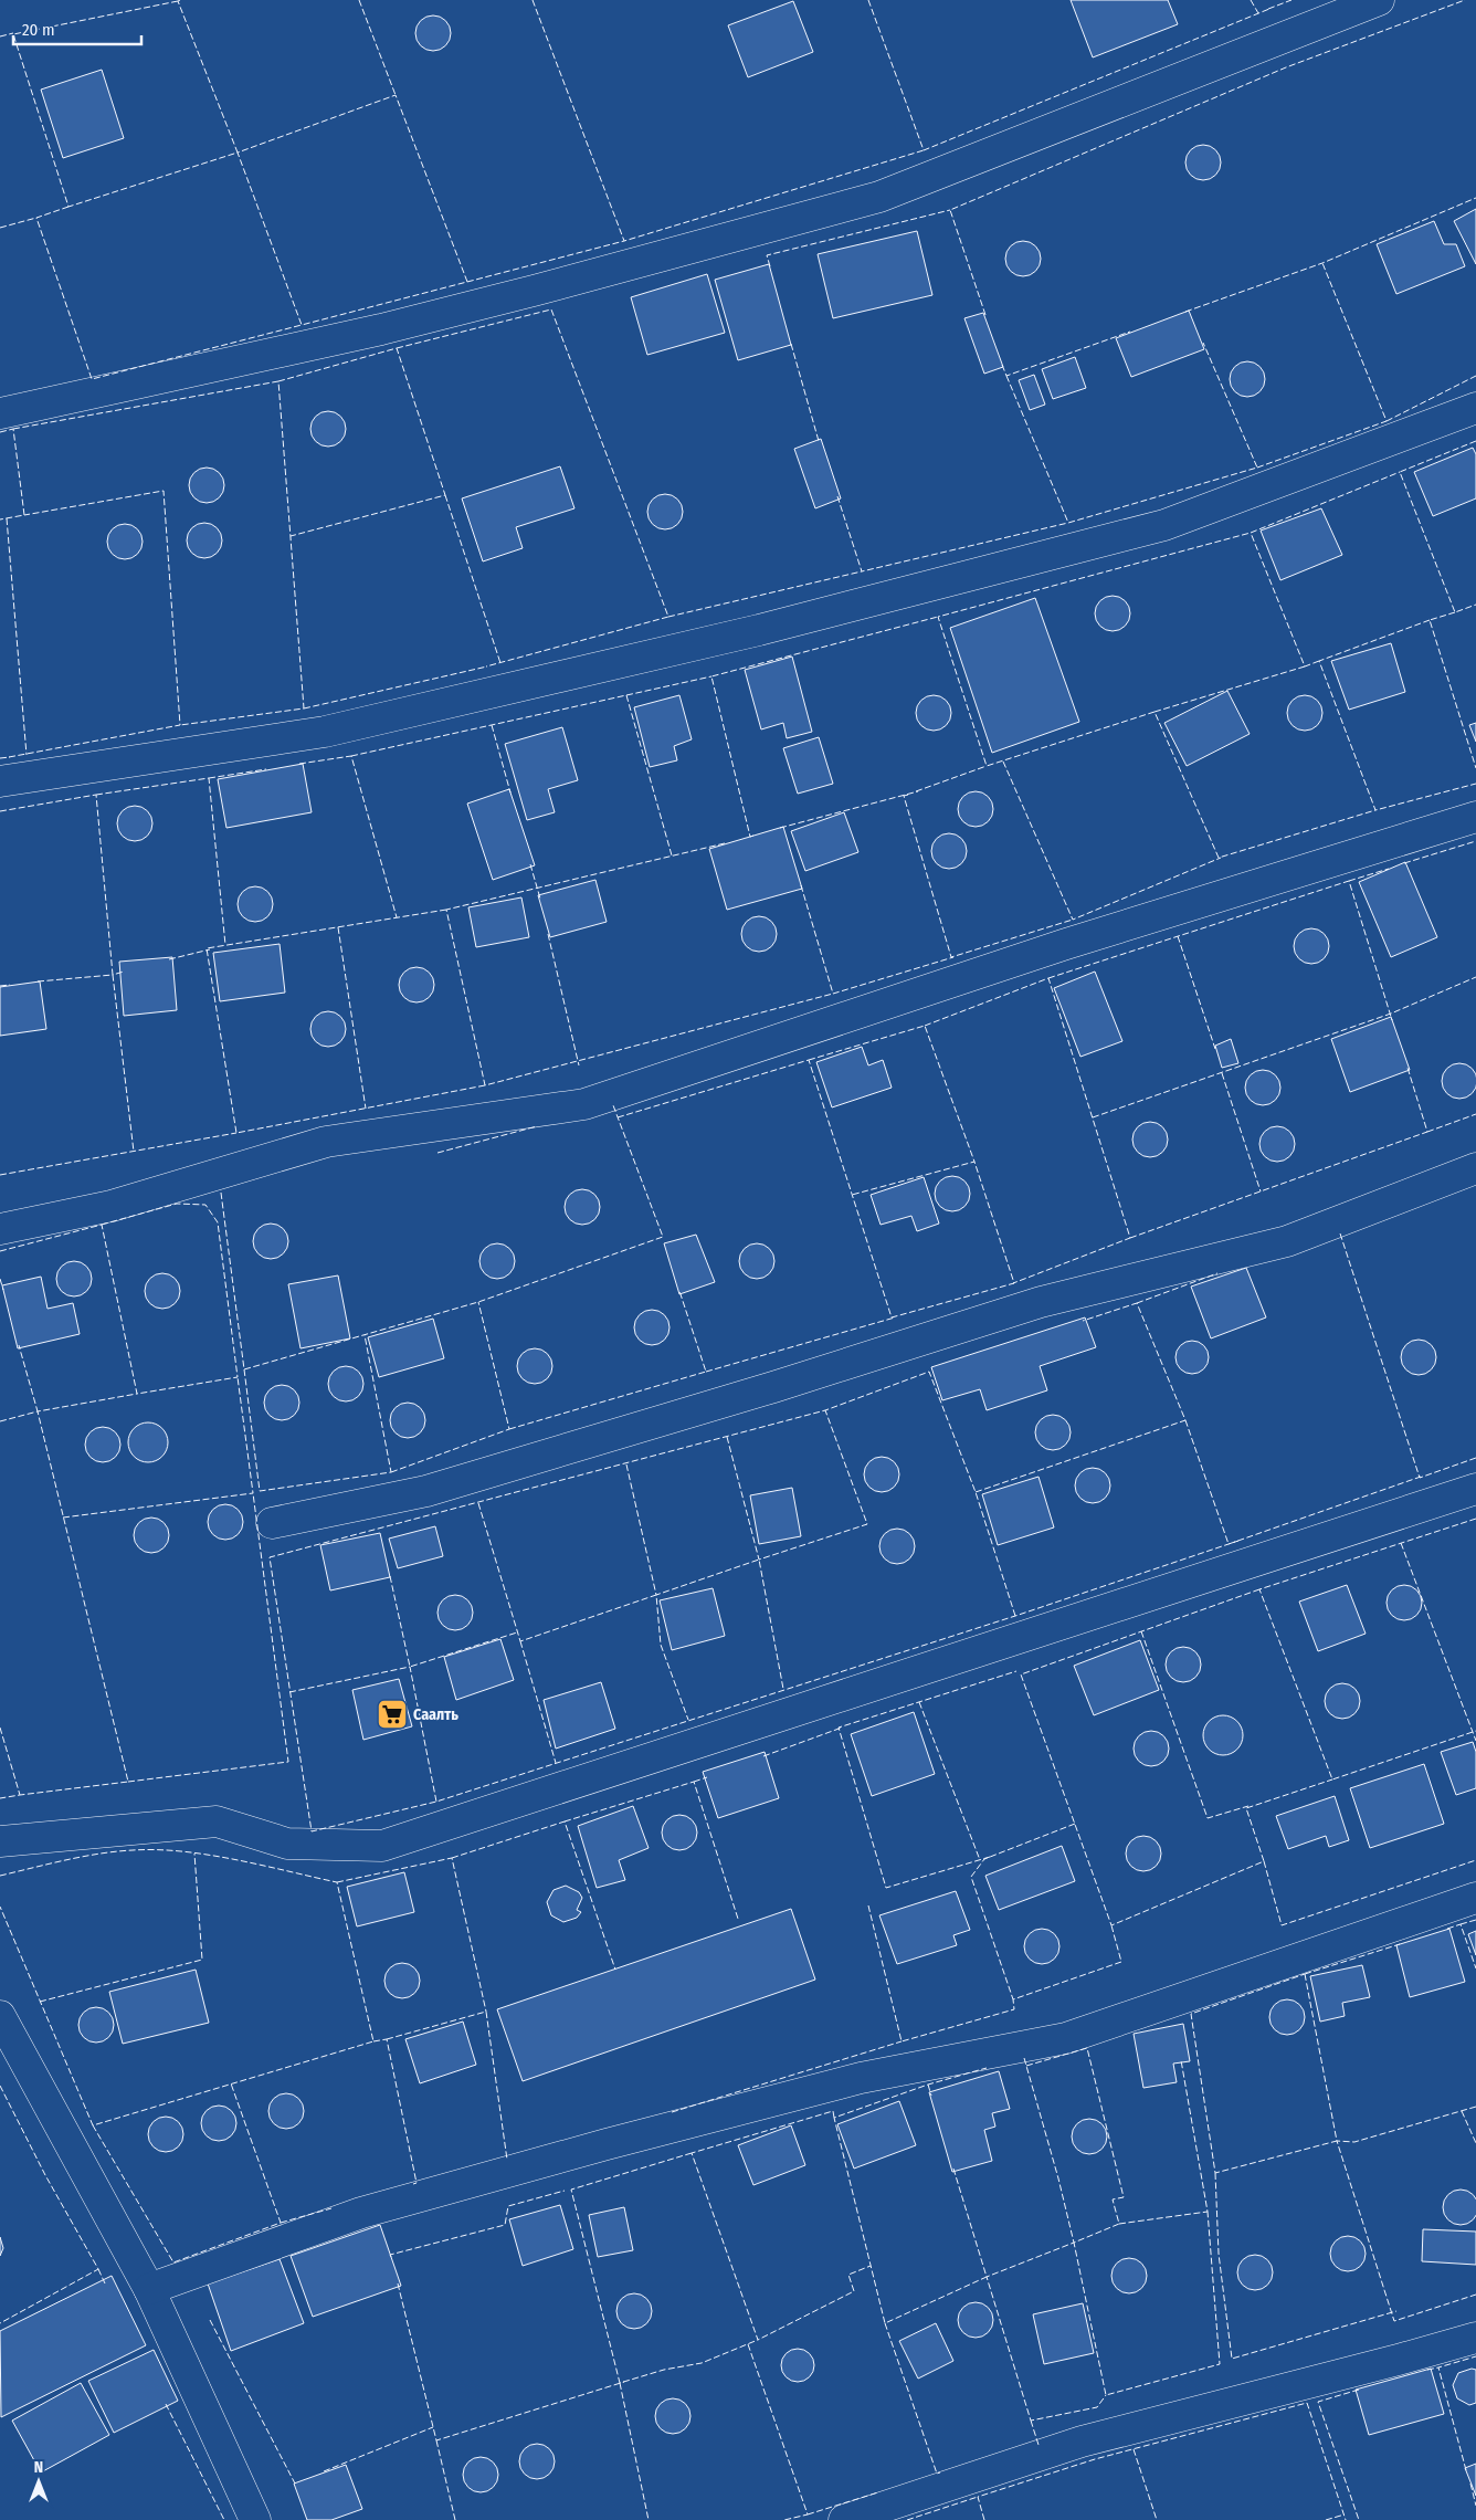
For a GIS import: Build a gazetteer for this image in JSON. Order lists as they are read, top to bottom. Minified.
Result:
{"places":{"supermarket":["Саалть"]},"scale_bar":"20 m","north":"top"}
